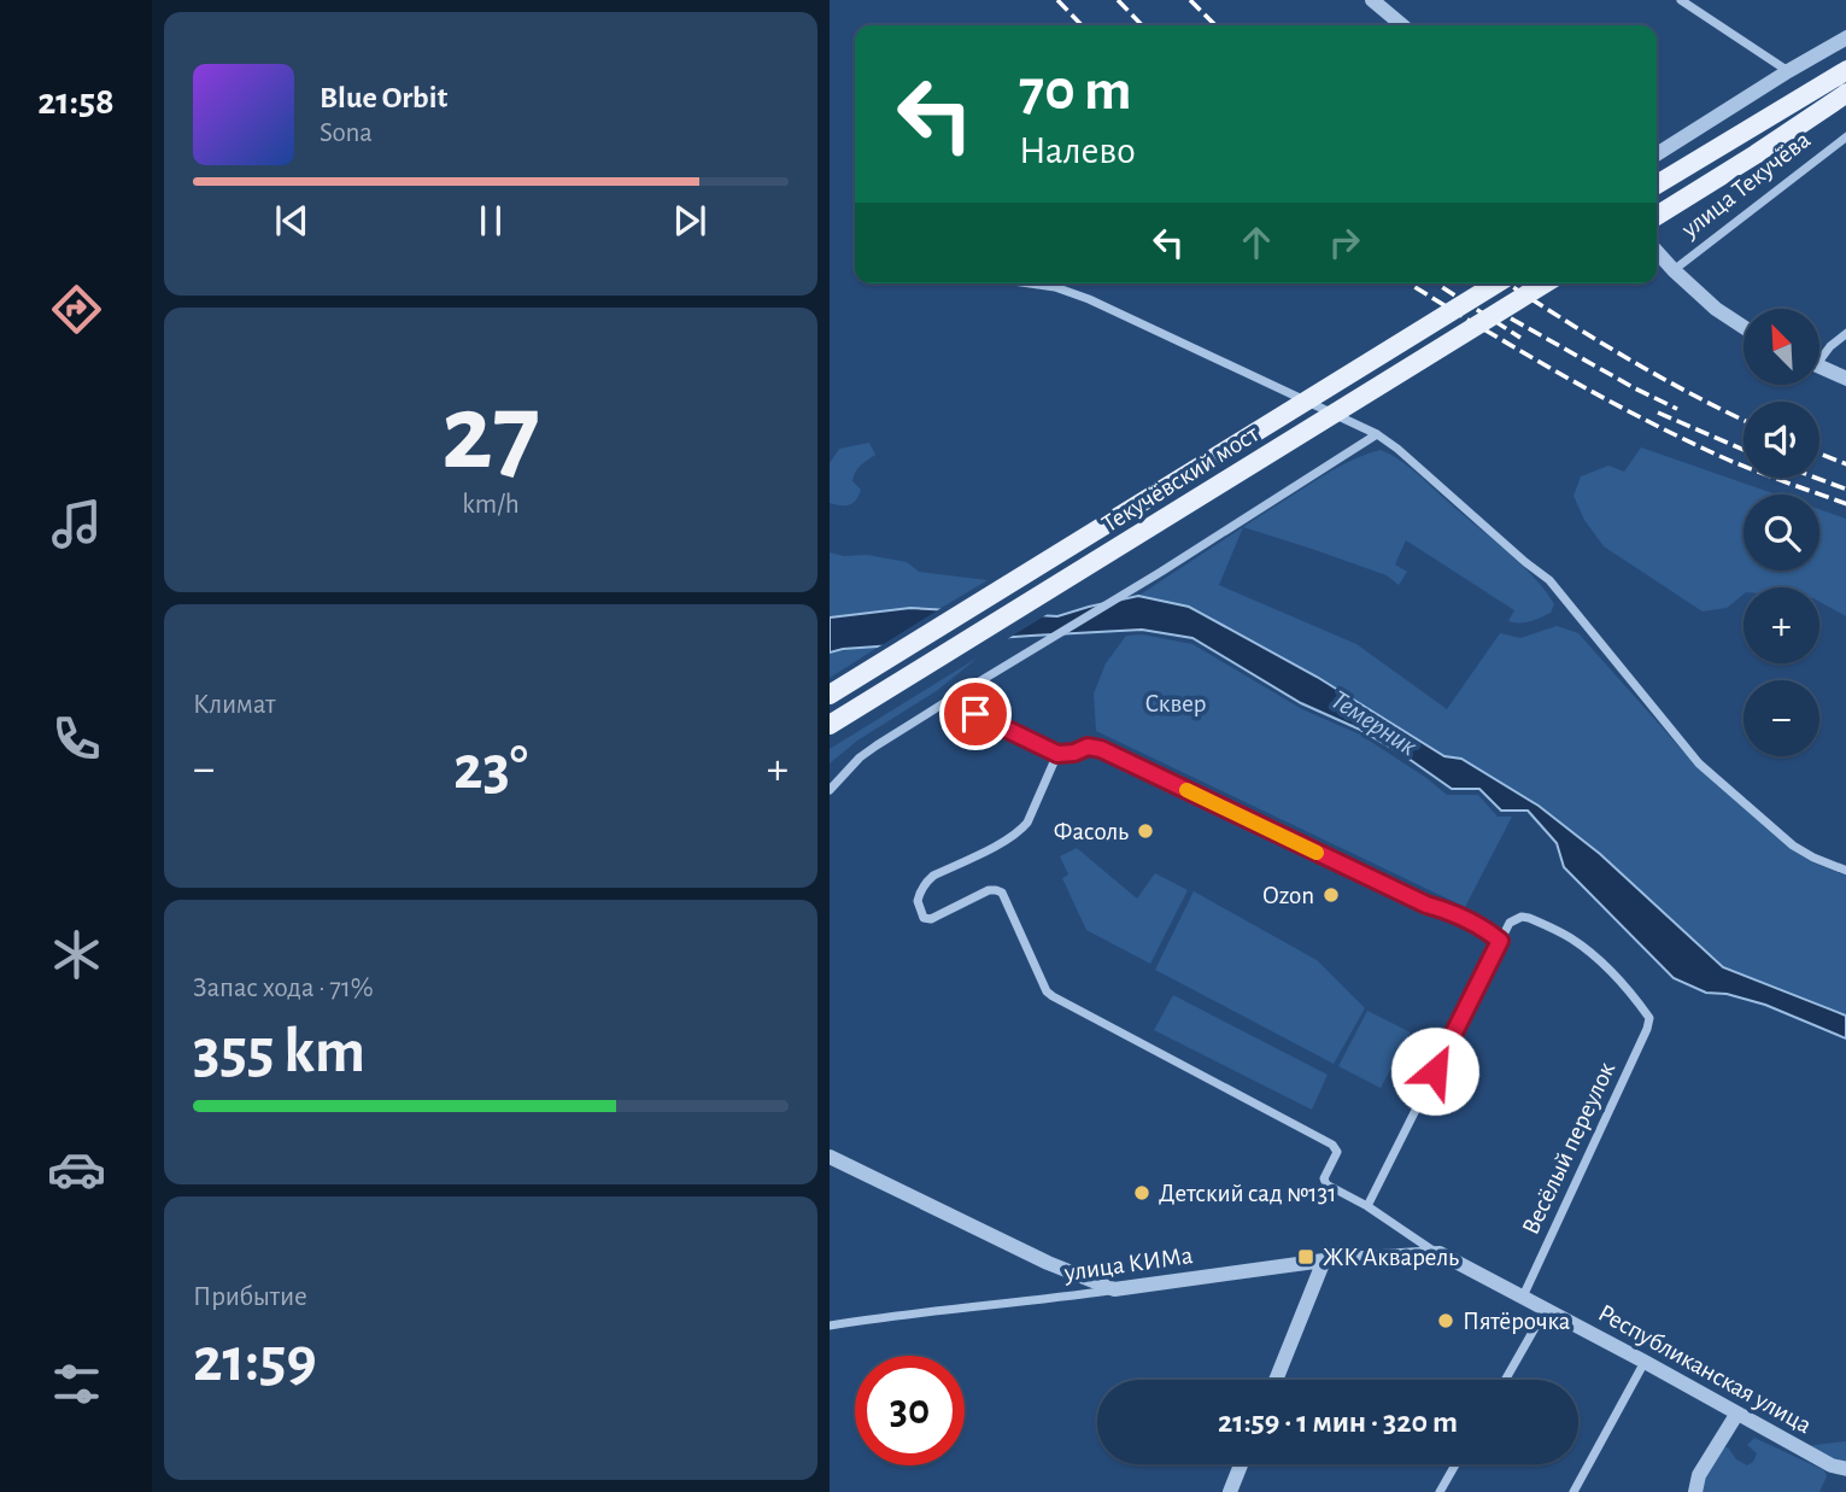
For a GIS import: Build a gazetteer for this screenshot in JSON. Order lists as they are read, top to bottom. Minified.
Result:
{"streets":{"main road":["Текучёвский мост"],"street":["улица Текучёва","Весёлый переулок","улица КИМа","Республиканская улица"]},"crossings":[["Весёлый переулок","Республиканская улица"],["улица КИМа","Республиканская улица"]],"water":["Темерник"],"parks":["Сквер"],"places":{"other":["Фасоль","Ozon","Детский сад №131","Пятёрочка"],"transit":["ЖК Акварель"]},"north":"top left","page":{"tabs":"21:58","turn":["70 m","Налево"],"song":["Blue Orbit","Sona"],"tile":[["27","km/h"],"Климат",["Запас хода · 71%","355 km"],["Прибытие","21:59"]],"map_buttons":["+","−"],"heat":["−","23°","+"],"limit":"30","trip":"21:59 · 1 мин · 320 m"}}
